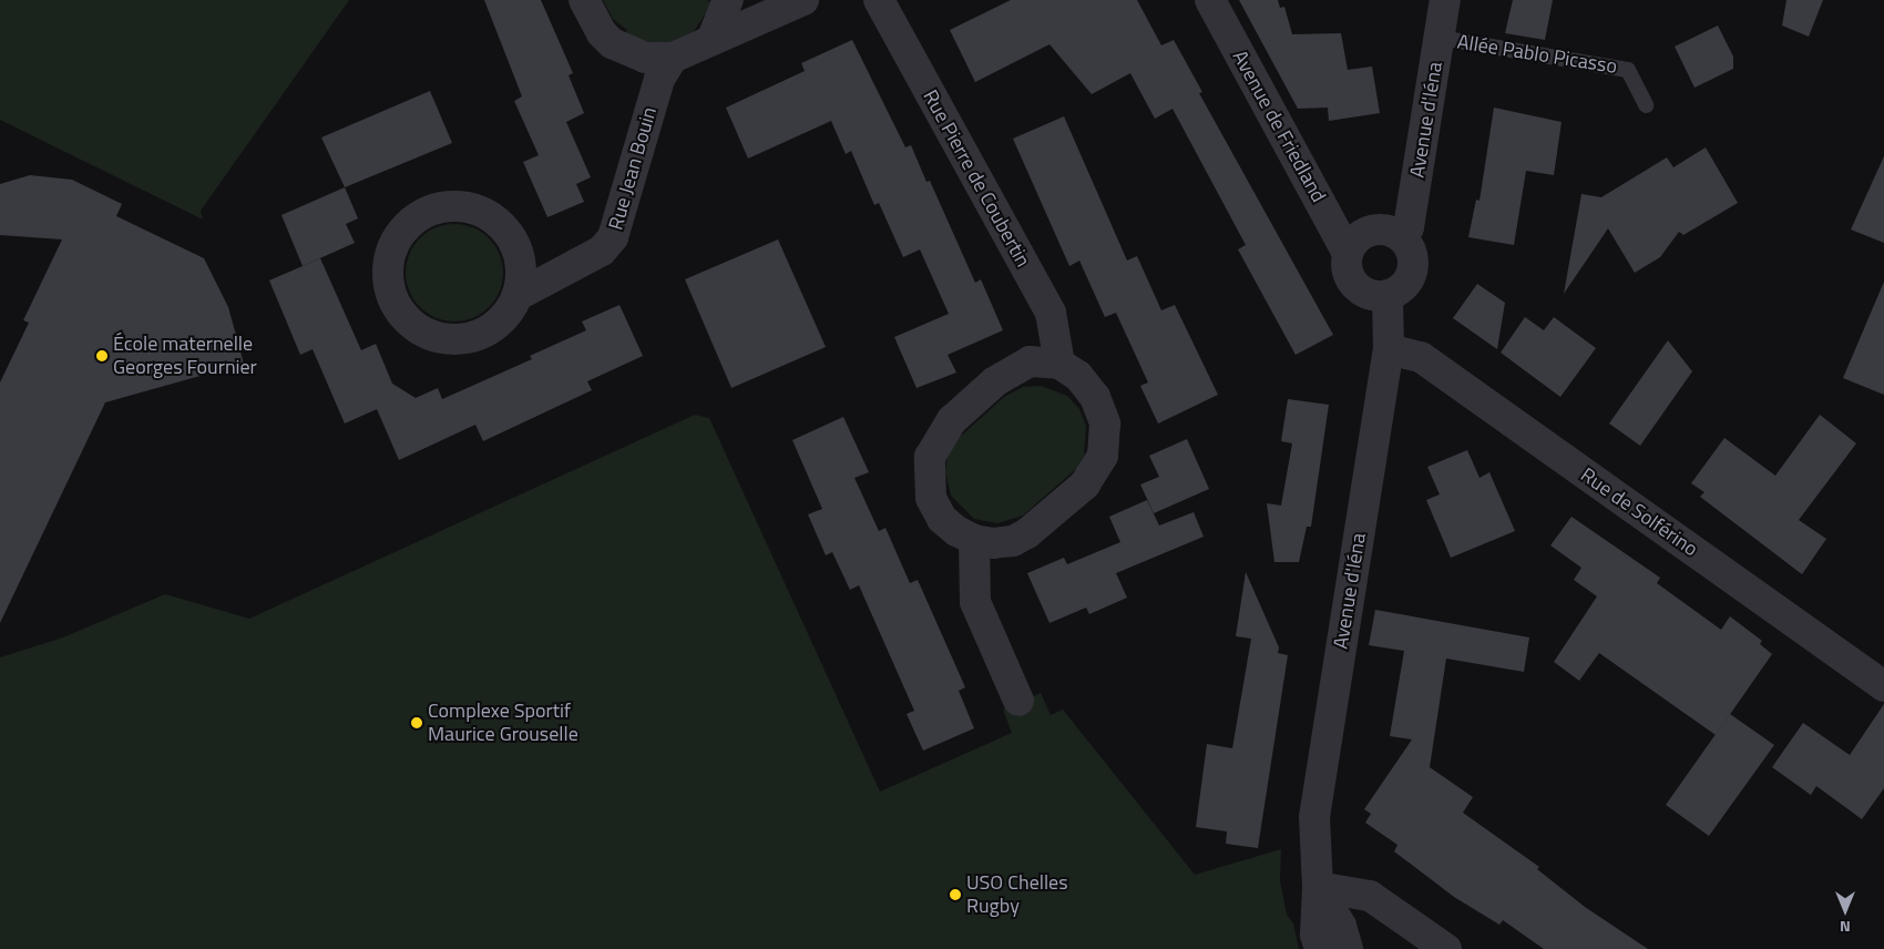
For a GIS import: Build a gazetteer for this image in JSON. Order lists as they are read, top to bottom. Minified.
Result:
{"streets":{"street":["Avenue d'Iéna","Avenue de Friedland","Rue Jean Bouin","Rue Pierre de Coubertin","Rue de Solférino"],"lane":["Allée Pablo Picasso"]},"crossings":[["Allée Pablo Picasso","Avenue d'Iéna"],["Avenue d'Iéna","Avenue de Friedland"],["Avenue d'Iéna","Rue de Solférino"]],"places":["École maternelle Georges Fournier","Complexe Sportif Maurice Grouselle","USO Chelles Rugby"],"north":"bottom"}
